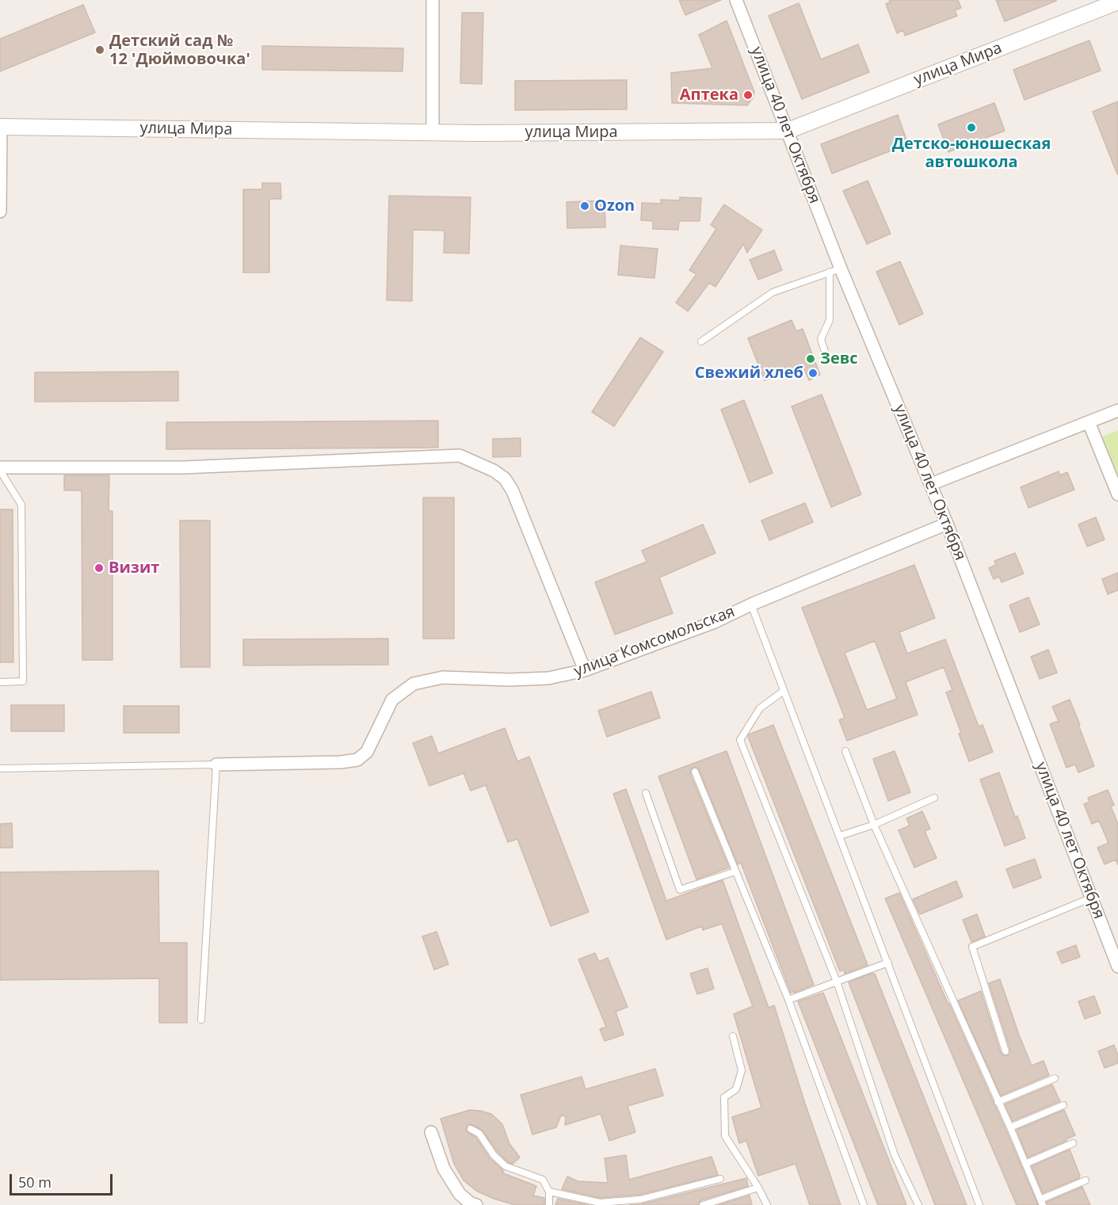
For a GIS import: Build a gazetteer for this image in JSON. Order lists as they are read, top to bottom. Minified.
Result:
{"streets":{"street":["улица Мира","улица 40 лет Октября","улица Комсомольская"]},"crossings":[["улица Мира","улица 40 лет Октября"],["улица 40 лет Октября","улица Комсомольская"]],"places":["Детский сад № 12 'Дюймовочка'","Аптека","Детско-юношеская автошкола","Ozon","Зевс","Свежий хлеб","Визит"],"scale_bar":"50 m"}
